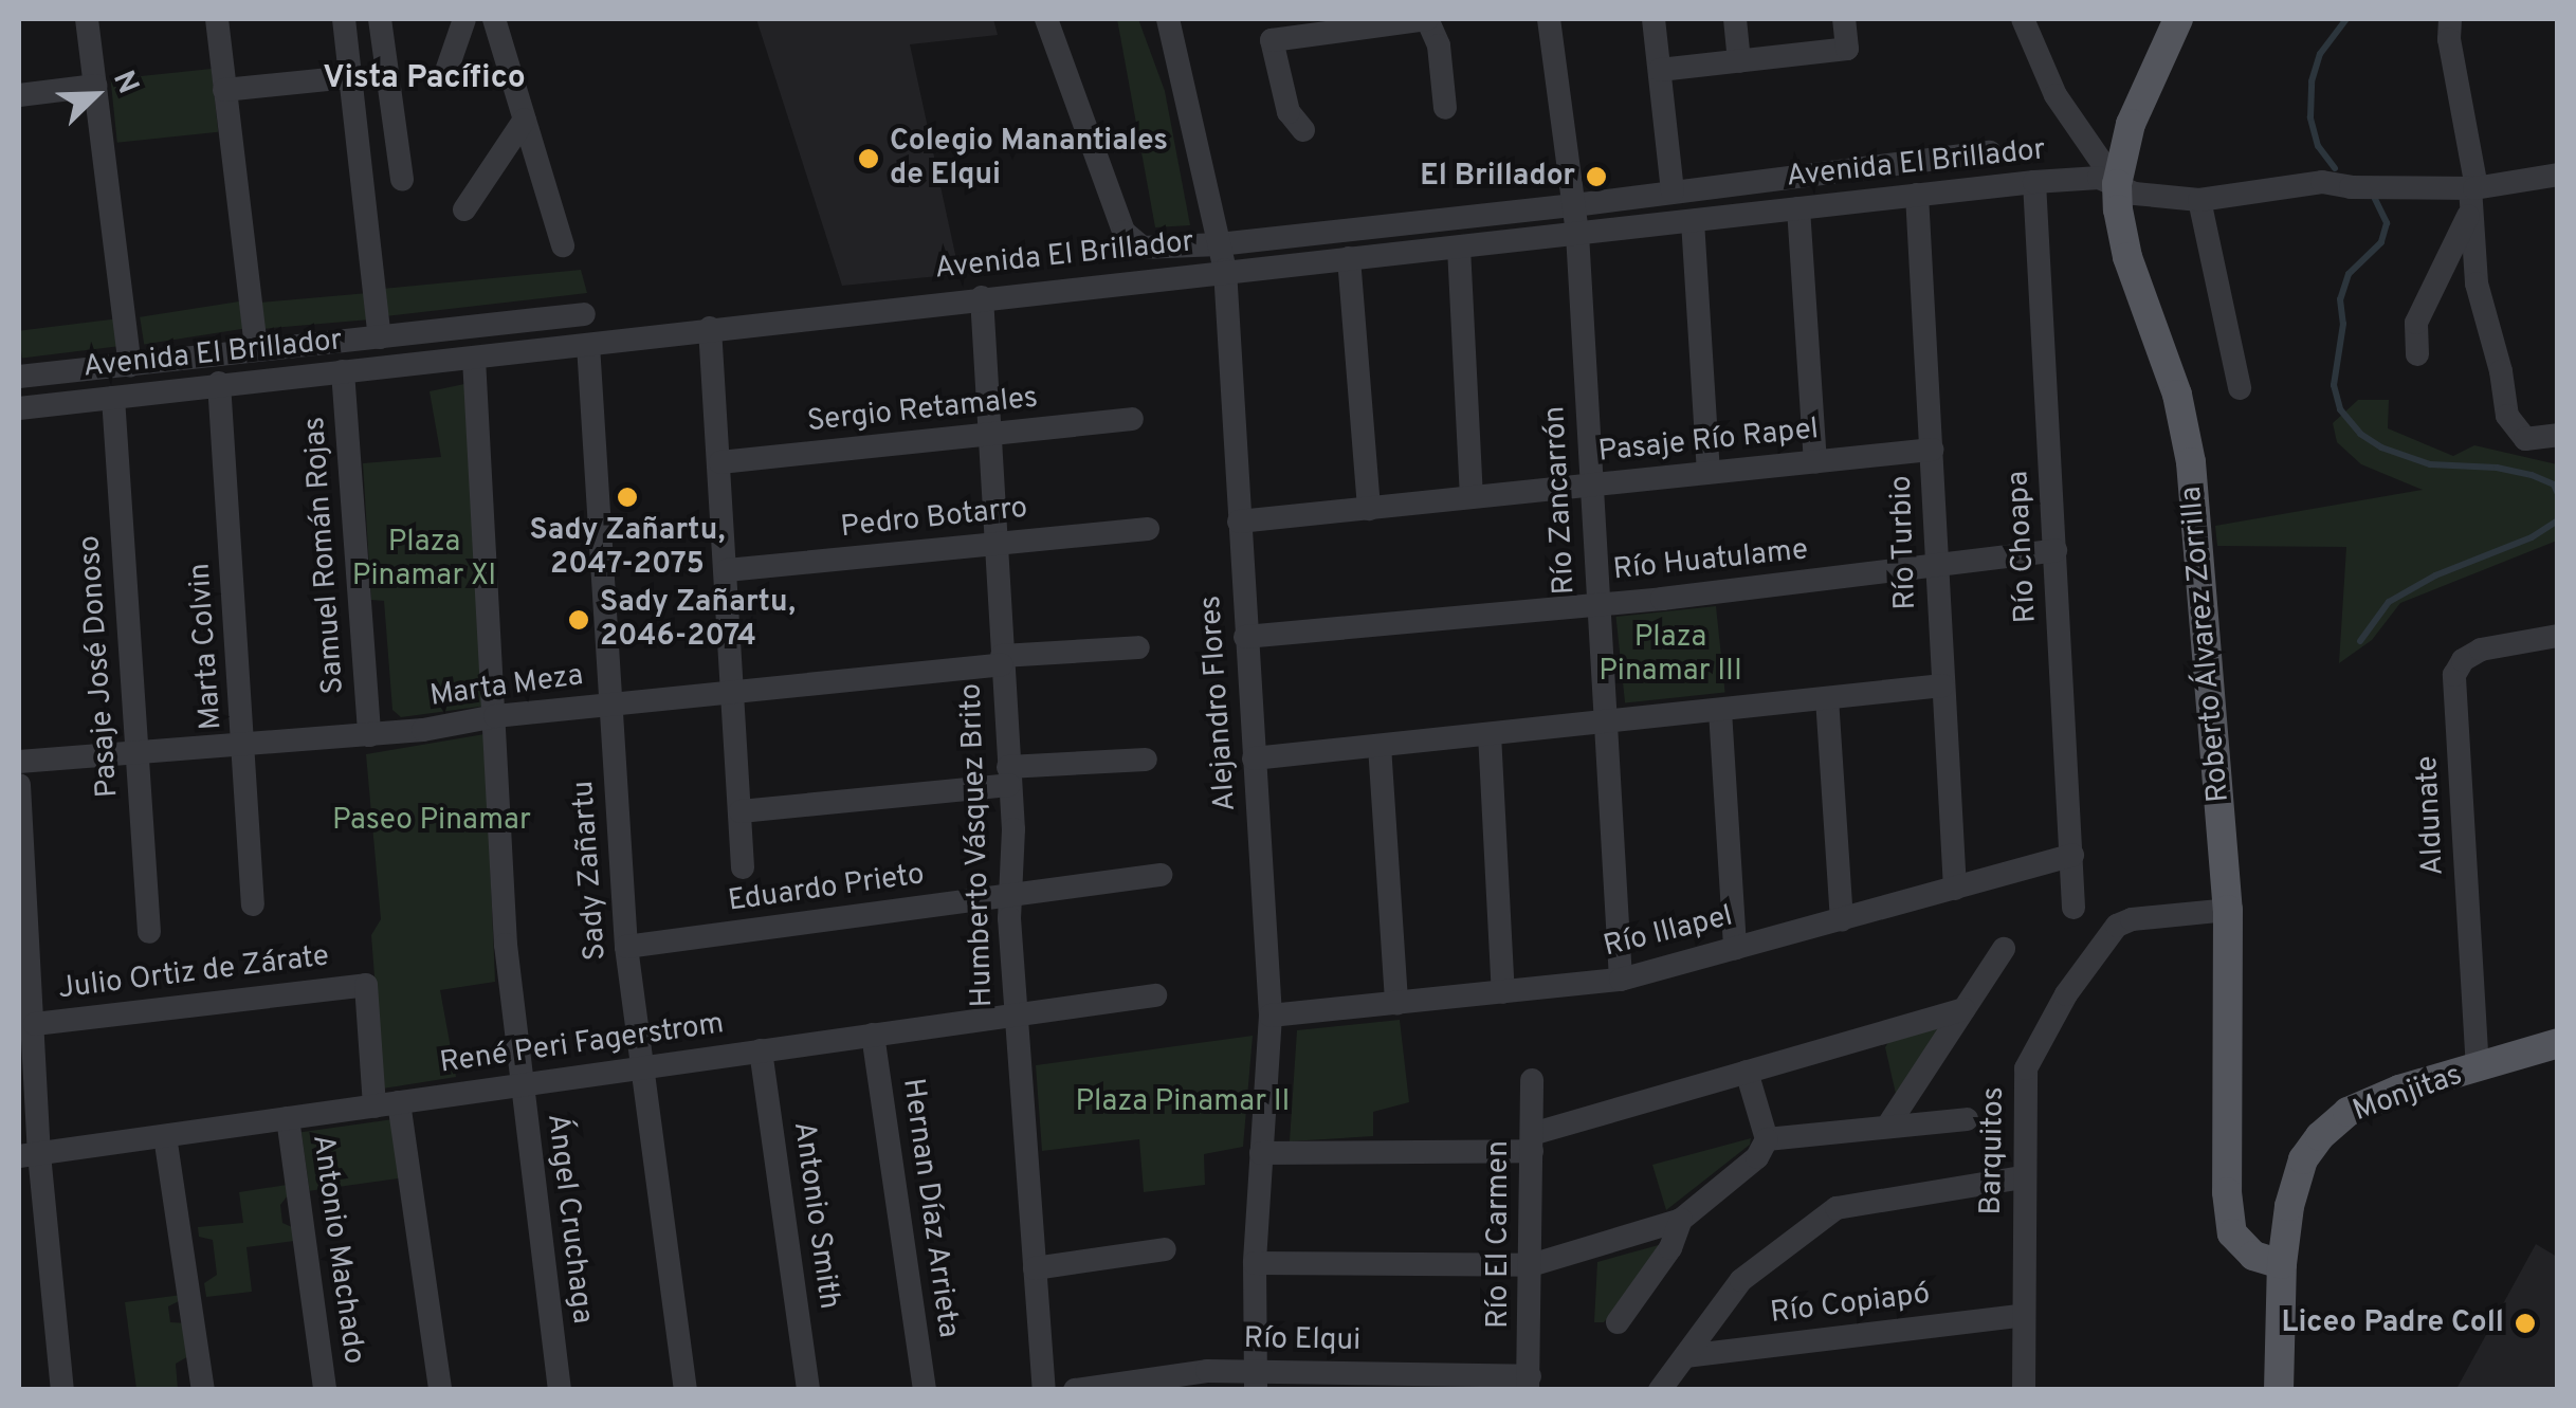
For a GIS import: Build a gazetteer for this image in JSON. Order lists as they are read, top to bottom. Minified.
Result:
{"streets":{"main road":["Roberto Álvarez Zorrilla","Monjitas"],"street":["Avenida El Brillador","Sergio Retamales","Pasaje Río Rapel","Río Zancarrón","Pedro Botarro","Río Turbio","Río Choapa","Samuel Román Rojas","Río Huatulame","Marta Colvin","Pasaje José Donoso","Marta Meza","Alejandro Flores","Aldunate","Humberto Vásquez Brito","Sady Zañartu","Eduardo Prieto","Río Illapel","Julio Ortiz de Zárate","René Peri Fagerstrom","Barquitos","Hernan Díaz Arrieta","Antonio Smith","Ángel Cruchaga","Río El Carmen","Antonio Machado","Río Copiapó","Río Elqui"]},"crossings":[["Avenida El Brillador","Río Zancarrón"],["Avenida El Brillador","Río Turbio"],["Avenida El Brillador","Río Choapa"],["Avenida El Brillador","Samuel Román Rojas"],["Avenida El Brillador","Roberto Álvarez Zorrilla"],["Avenida El Brillador","Marta Colvin"],["Avenida El Brillador","Pasaje José Donoso"],["Avenida El Brillador","Alejandro Flores"],["Avenida El Brillador","Humberto Vásquez Brito"],["Avenida El Brillador","Sady Zañartu"],["Avenida El Brillador","Ángel Cruchaga"],["Sergio Retamales","Humberto Vásquez Brito"],["Pasaje Río Rapel","Río Zancarrón"],["Pasaje Río Rapel","Río Turbio"],["Pasaje Río Rapel","Alejandro Flores"],["Río Zancarrón","Río Huatulame"],["Río Zancarrón","Río Illapel"],["Pedro Botarro","Humberto Vásquez Brito"],["Río Turbio","Río Huatulame"],["Río Turbio","Río Illapel"],["Río Choapa","Río Huatulame"],["Río Choapa","Río Illapel"],["Samuel Román Rojas","Marta Meza"],["Río Huatulame","Alejandro Flores"],["Roberto Álvarez Zorrilla","Monjitas"],["Roberto Álvarez Zorrilla","Barquitos"],["Marta Colvin","Marta Meza"],["Pasaje José Donoso","Marta Meza"],["Marta Meza","Humberto Vásquez Brito"],["Marta Meza","Sady Zañartu"],["Marta Meza","Ángel Cruchaga"],["Alejandro Flores","Río Illapel"],["Alejandro Flores","Río Elqui"],["Aldunate","Monjitas"],["Humberto Vásquez Brito","Eduardo Prieto"],["Humberto Vásquez Brito","René Peri Fagerstrom"],["Sady Zañartu","Eduardo Prieto"],["Sady Zañartu","René Peri Fagerstrom"],["Julio Ortiz de Zárate","René Peri Fagerstrom"],["René Peri Fagerstrom","Hernan Díaz Arrieta"],["René Peri Fagerstrom","Antonio Smith"],["René Peri Fagerstrom","Ángel Cruchaga"],["René Peri Fagerstrom","Antonio Machado"],["Barquitos","Río Copiapó"],["Río El Carmen","Río Elqui"]],"districts":["Vista Pacífico"],"parks":["Plaza Pinamar XI","Plaza Pinamar III","Paseo Pinamar","Plaza Pinamar II"],"places":["Colegio Manantiales de Elqui","El Brillador","Sady Zañartu, 2047-2075","Sady Zañartu, 2046-2074","Liceo Padre Coll"],"north":"top right"}
